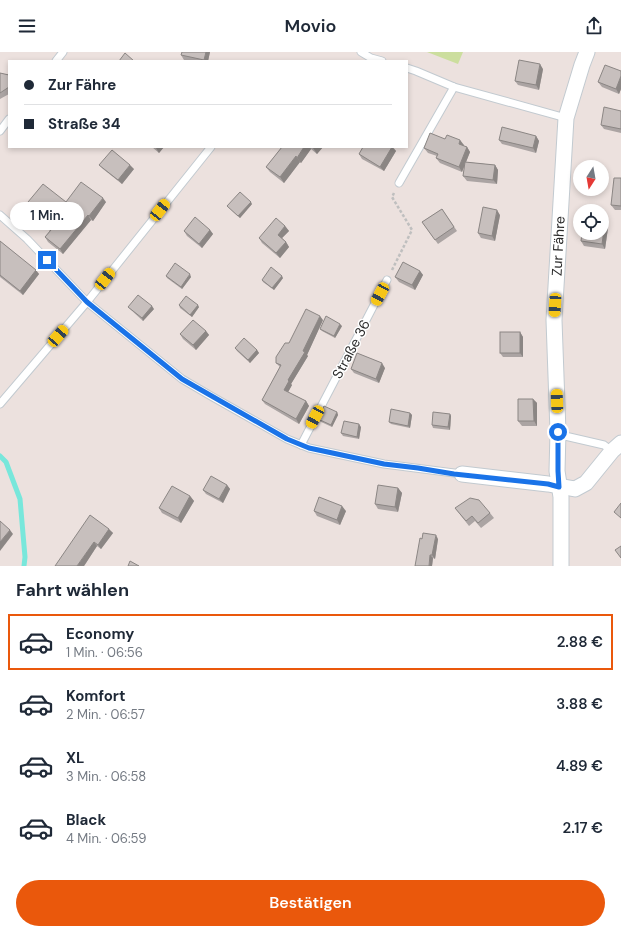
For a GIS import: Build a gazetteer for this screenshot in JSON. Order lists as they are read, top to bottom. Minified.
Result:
{"streets":{"street":["Zur Fähre"],"lane":["Straße 36"]},"north":"bottom","page":{"header":"Movio","banner":["Zur Fähre","Straße 34"],"bubble":"1 Min.","heading":"Fahrt wählen","list":[{"name":"Economy","note":"1 Min. · 06:56","value":"2.88 €"},{"name":"Komfort","note":"2 Min. · 06:57","value":"3.88 €"},{"name":"XL","note":"3 Min. · 06:58","value":"4.89 €"},{"name":"Black","note":"4 Min. · 06:59","value":"2.17 €"}],"buttons":"Bestätigen"}}
